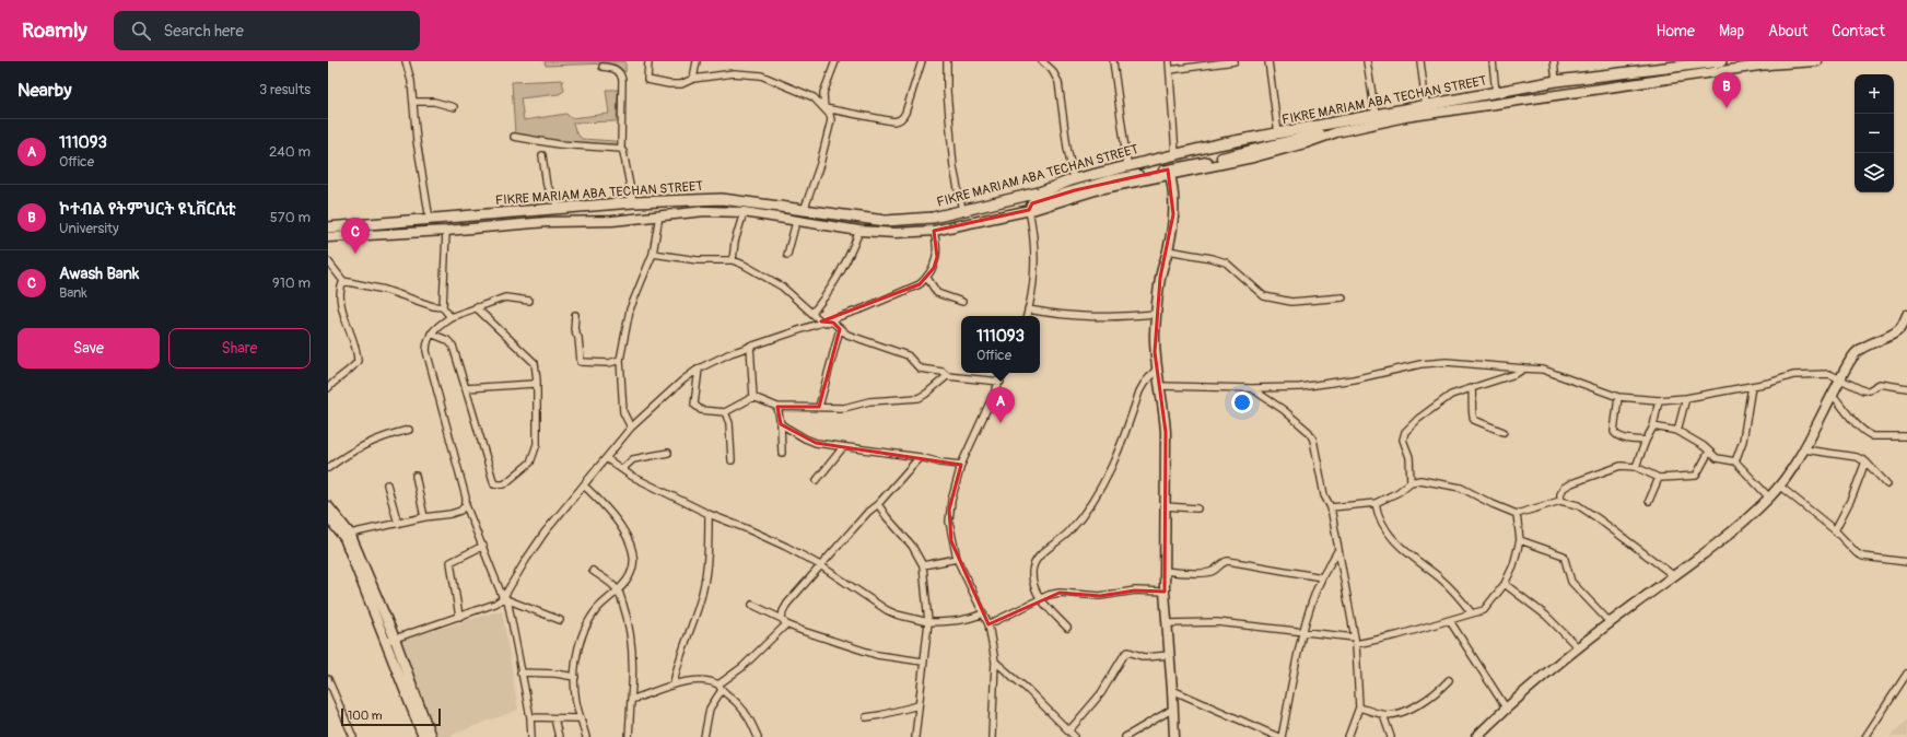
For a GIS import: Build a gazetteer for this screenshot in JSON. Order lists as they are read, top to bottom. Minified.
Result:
{"streets":{"main road":["FIKRE MARIAM ABA TECHAN STREET"]},"scale_bar":"100 m","page":{"header":"Roamly","search":"Search here","nav":["Home","Map","About","Contact"],"heading":["Nearby","3 results"],"pins":["B","C","A"],"map_buttons":["+","−"],"list":[{"mark":"A","name":"111093","note":"Office","value":"240 m"},{"mark":"B","name":"ኮተብል የትምህርት ዩኒቨርሲቲ","note":"University","value":"570 m"},{"mark":"C","name":"Awash Bank","note":"Bank","value":"910 m"}],"buttons":["Save","Share"],"popup":["111093","Office"],"scale":"100 m"}}
